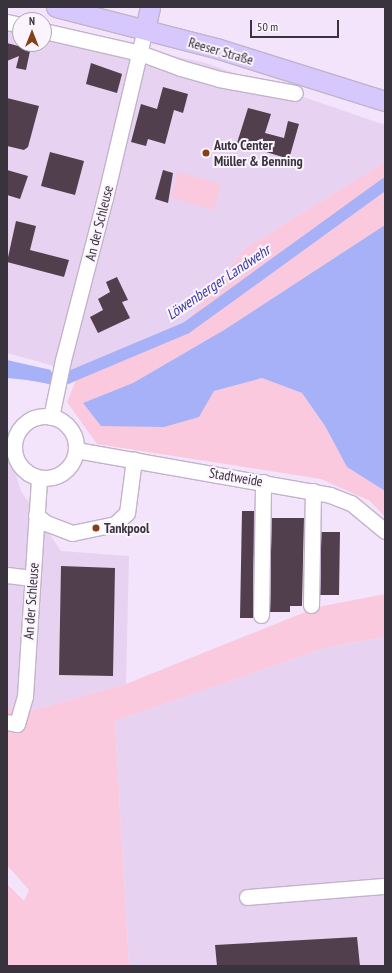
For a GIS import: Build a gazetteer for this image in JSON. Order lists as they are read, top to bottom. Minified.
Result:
{"streets":{"main road":["Reeser Straße"],"street":["An der Schleuse","Stadtweide"]},"crossings":[["Reeser Straße","An der Schleuse"],["An der Schleuse","Stadtweide"]],"water":["Löwenberger Landwehr"],"places":["Auto Center Müller & Benning","Tankpool"],"scale_bar":"50 m","north":"top"}
